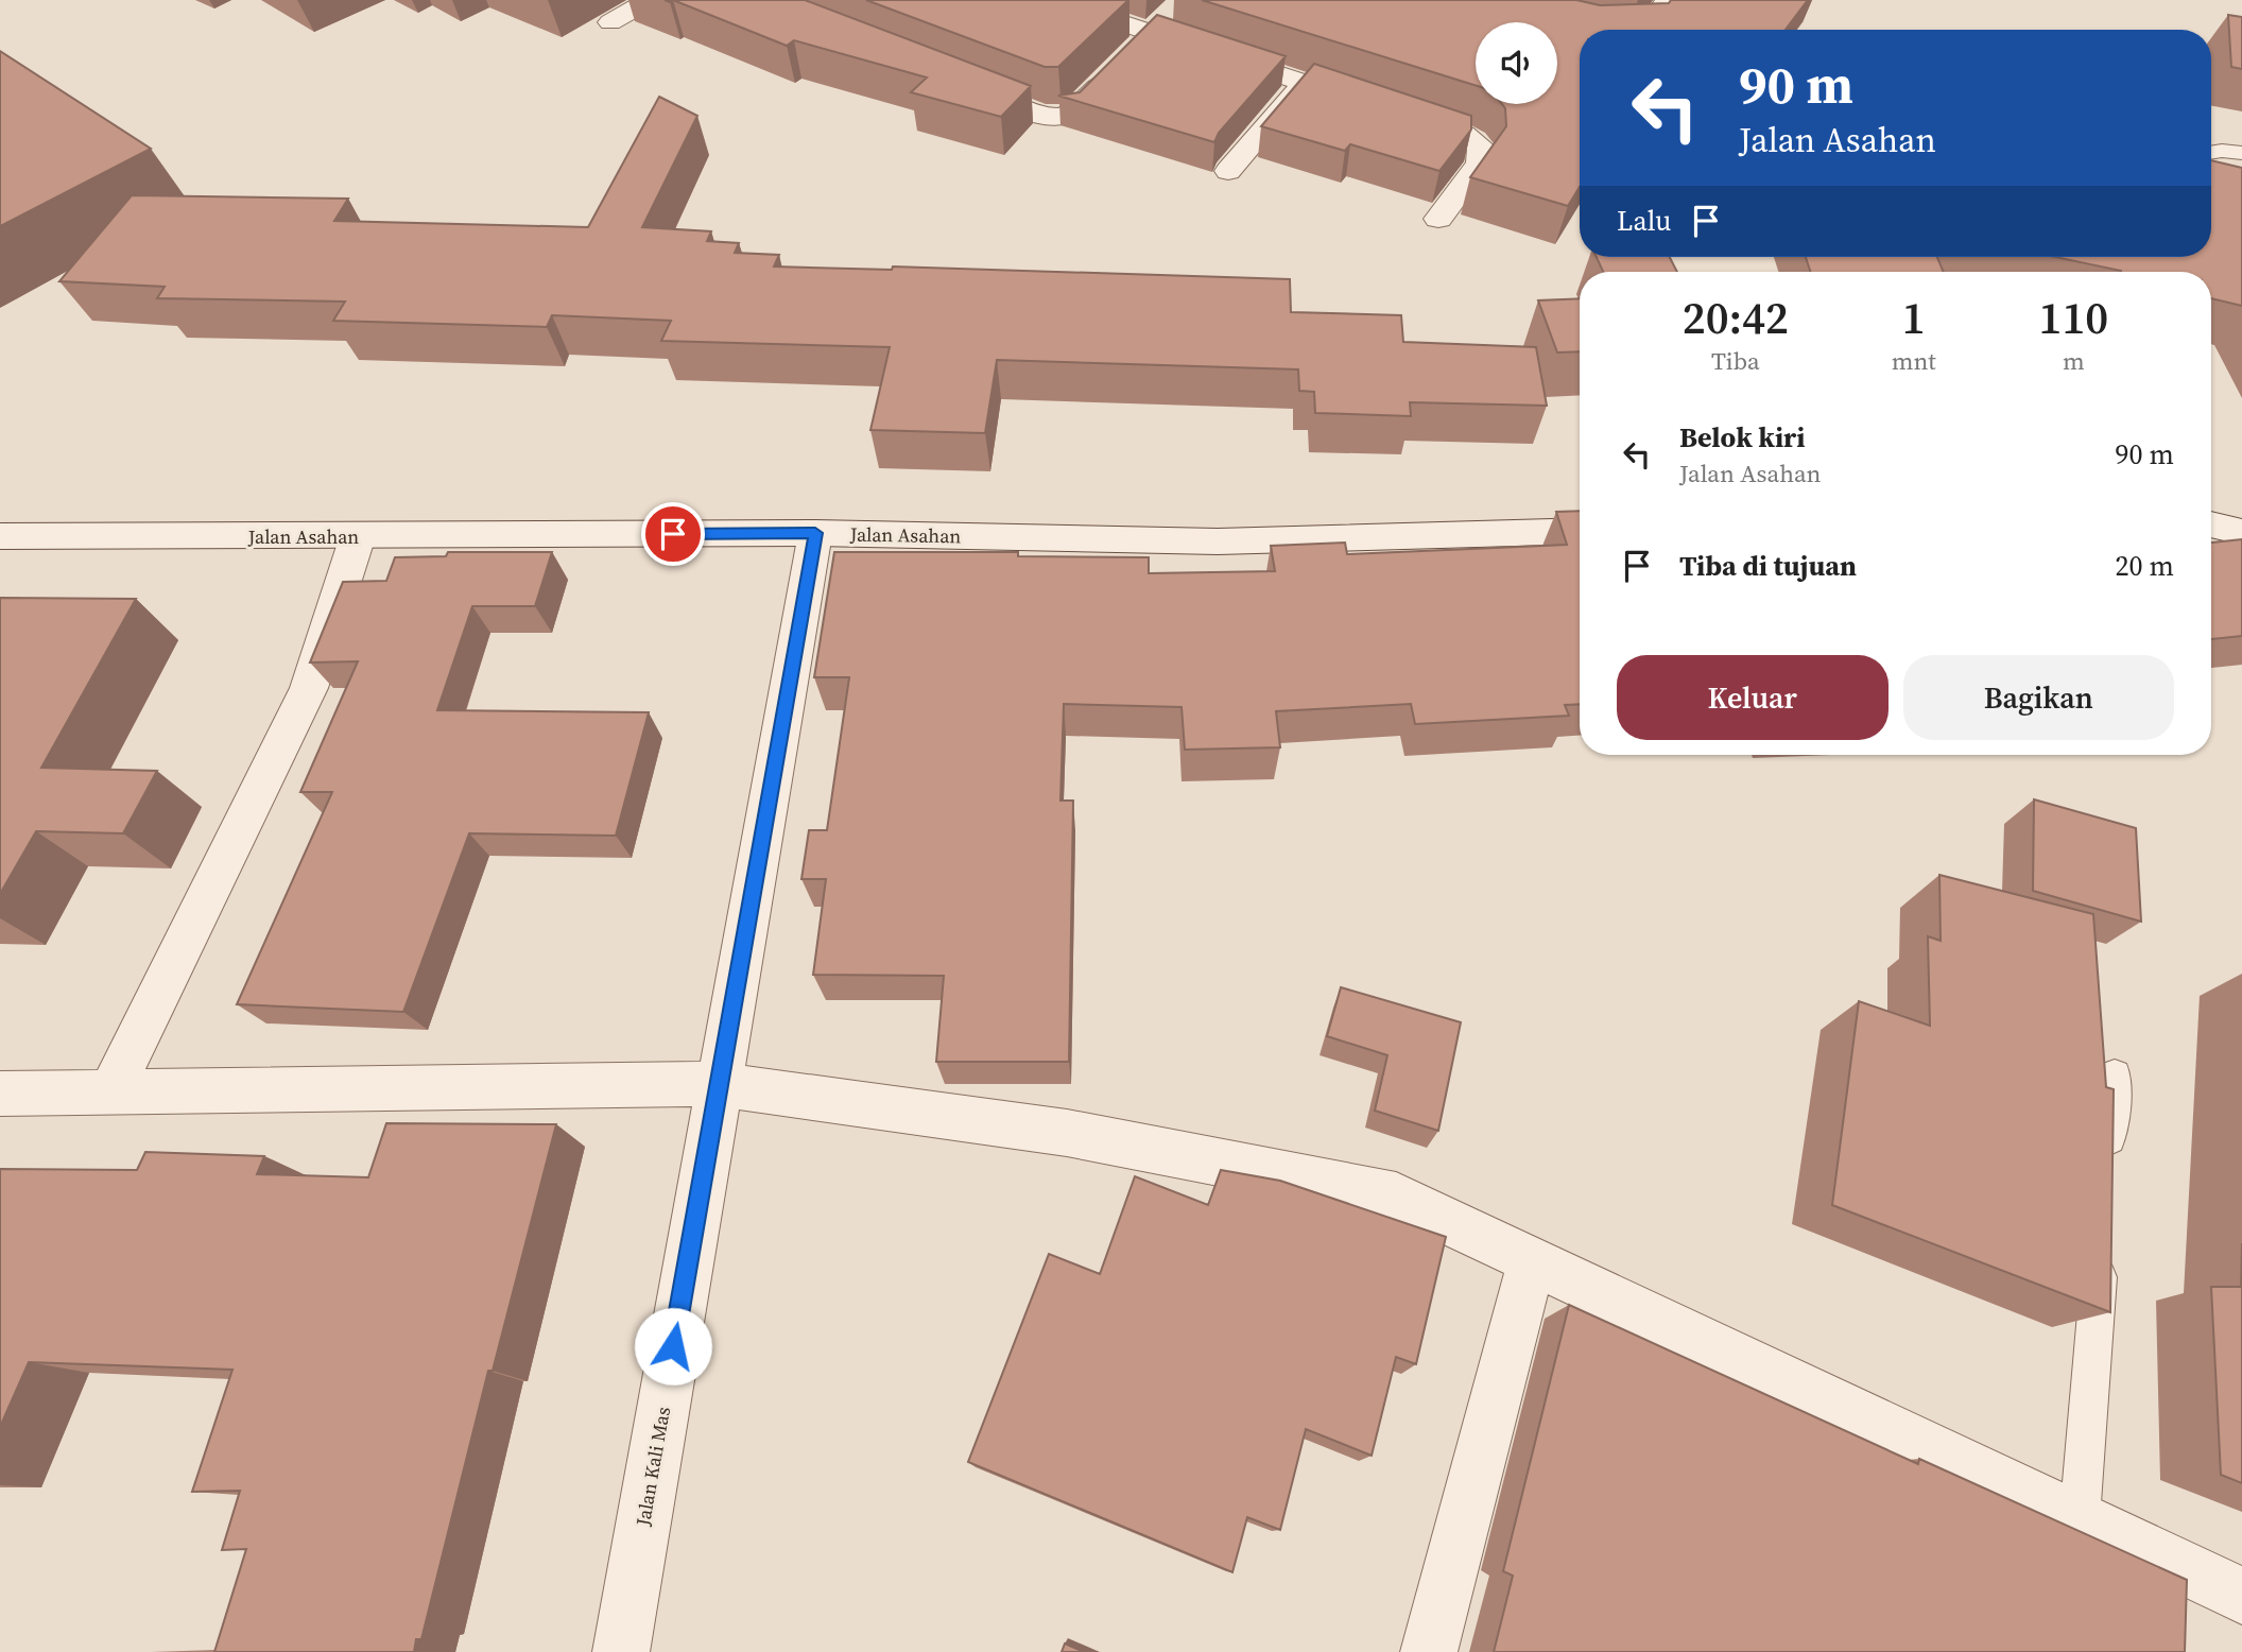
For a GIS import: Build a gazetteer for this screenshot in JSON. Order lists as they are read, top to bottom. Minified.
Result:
{"streets":{"street":["Jalan Asahan","Jalan Kali Mas"]},"crossings":[["Jalan Asahan","Jalan Kali Mas"]],"page":{"turn":["90 m","Jalan Asahan"],"then":"Lalu","eta":["20:42","Tiba","1","mnt","110","m"],"list":[{"name":"Belok kiri","note":"Jalan Asahan","value":"90 m"},{"name":"Tiba di tujuan","value":"20 m"}],"buttons":["Keluar","Bagikan"]}}
